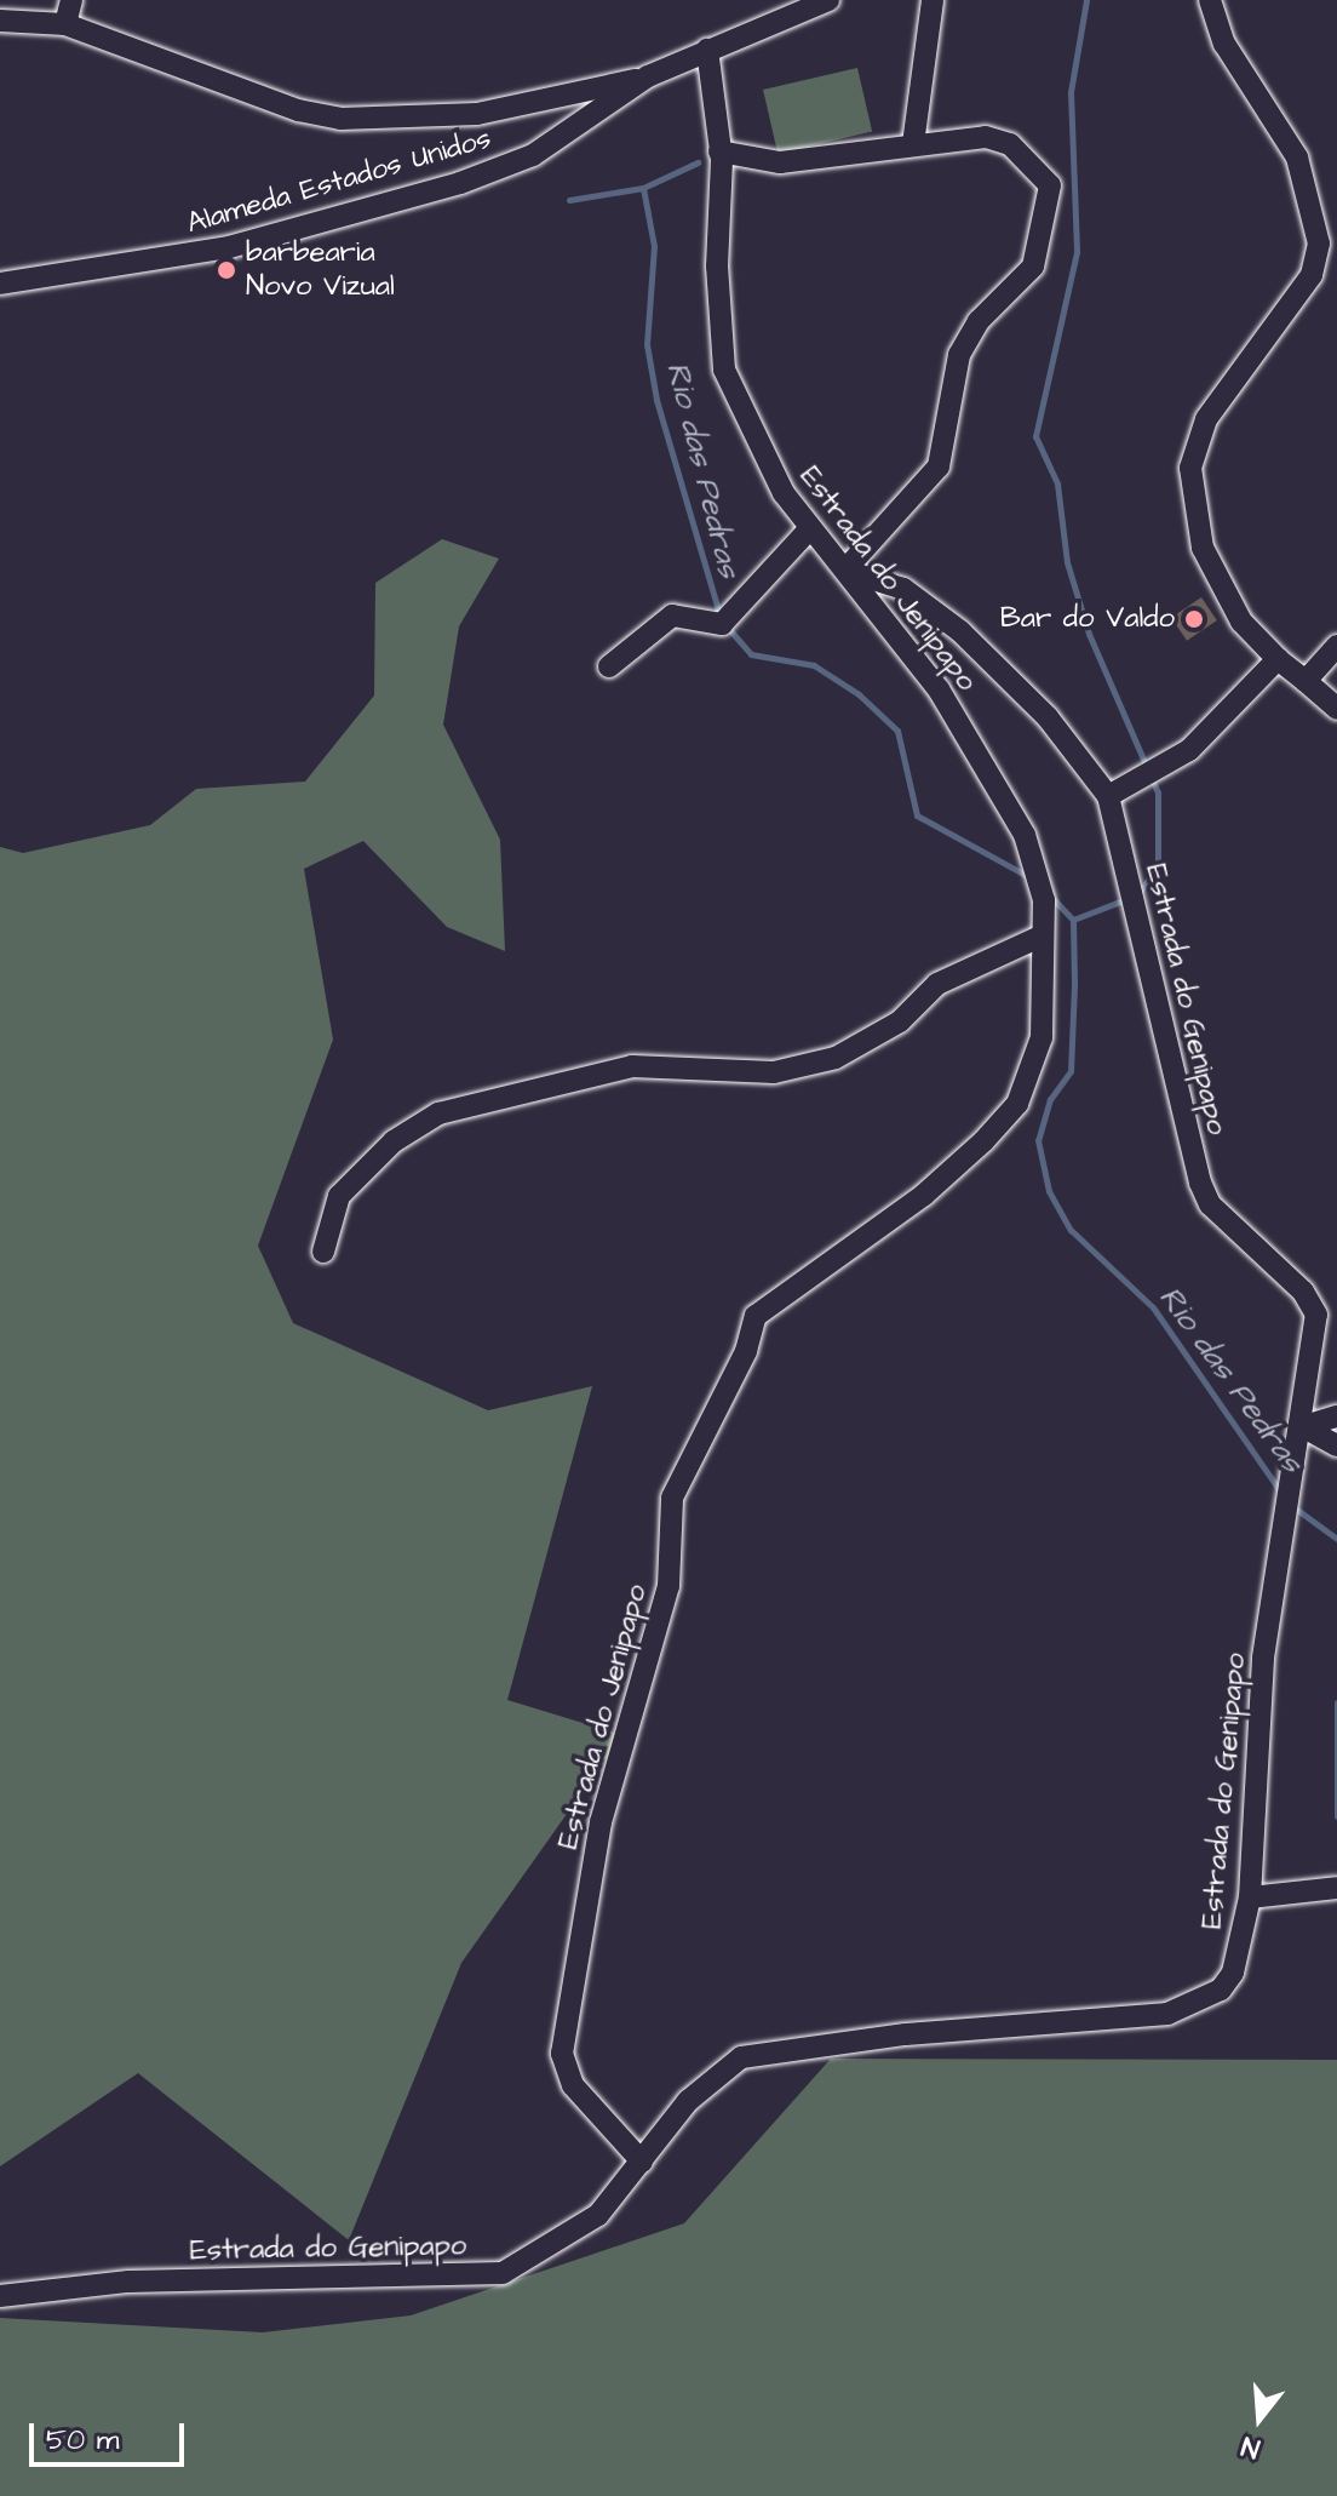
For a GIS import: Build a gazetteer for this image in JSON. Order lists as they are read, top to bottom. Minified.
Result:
{"streets":{"street":["Alameda Estados Unidos","Estrada do Jenipapo","Estrada do Genipapo"]},"crossings":[["Alameda Estados Unidos","Estrada do Jenipapo"],["Estrada do Jenipapo","Estrada do Genipapo"]],"water":["Rio das Pedras"],"places":["barbearia Novo Vizual","Bar do Valdo"],"scale_bar":"50 m","north":"bottom"}
